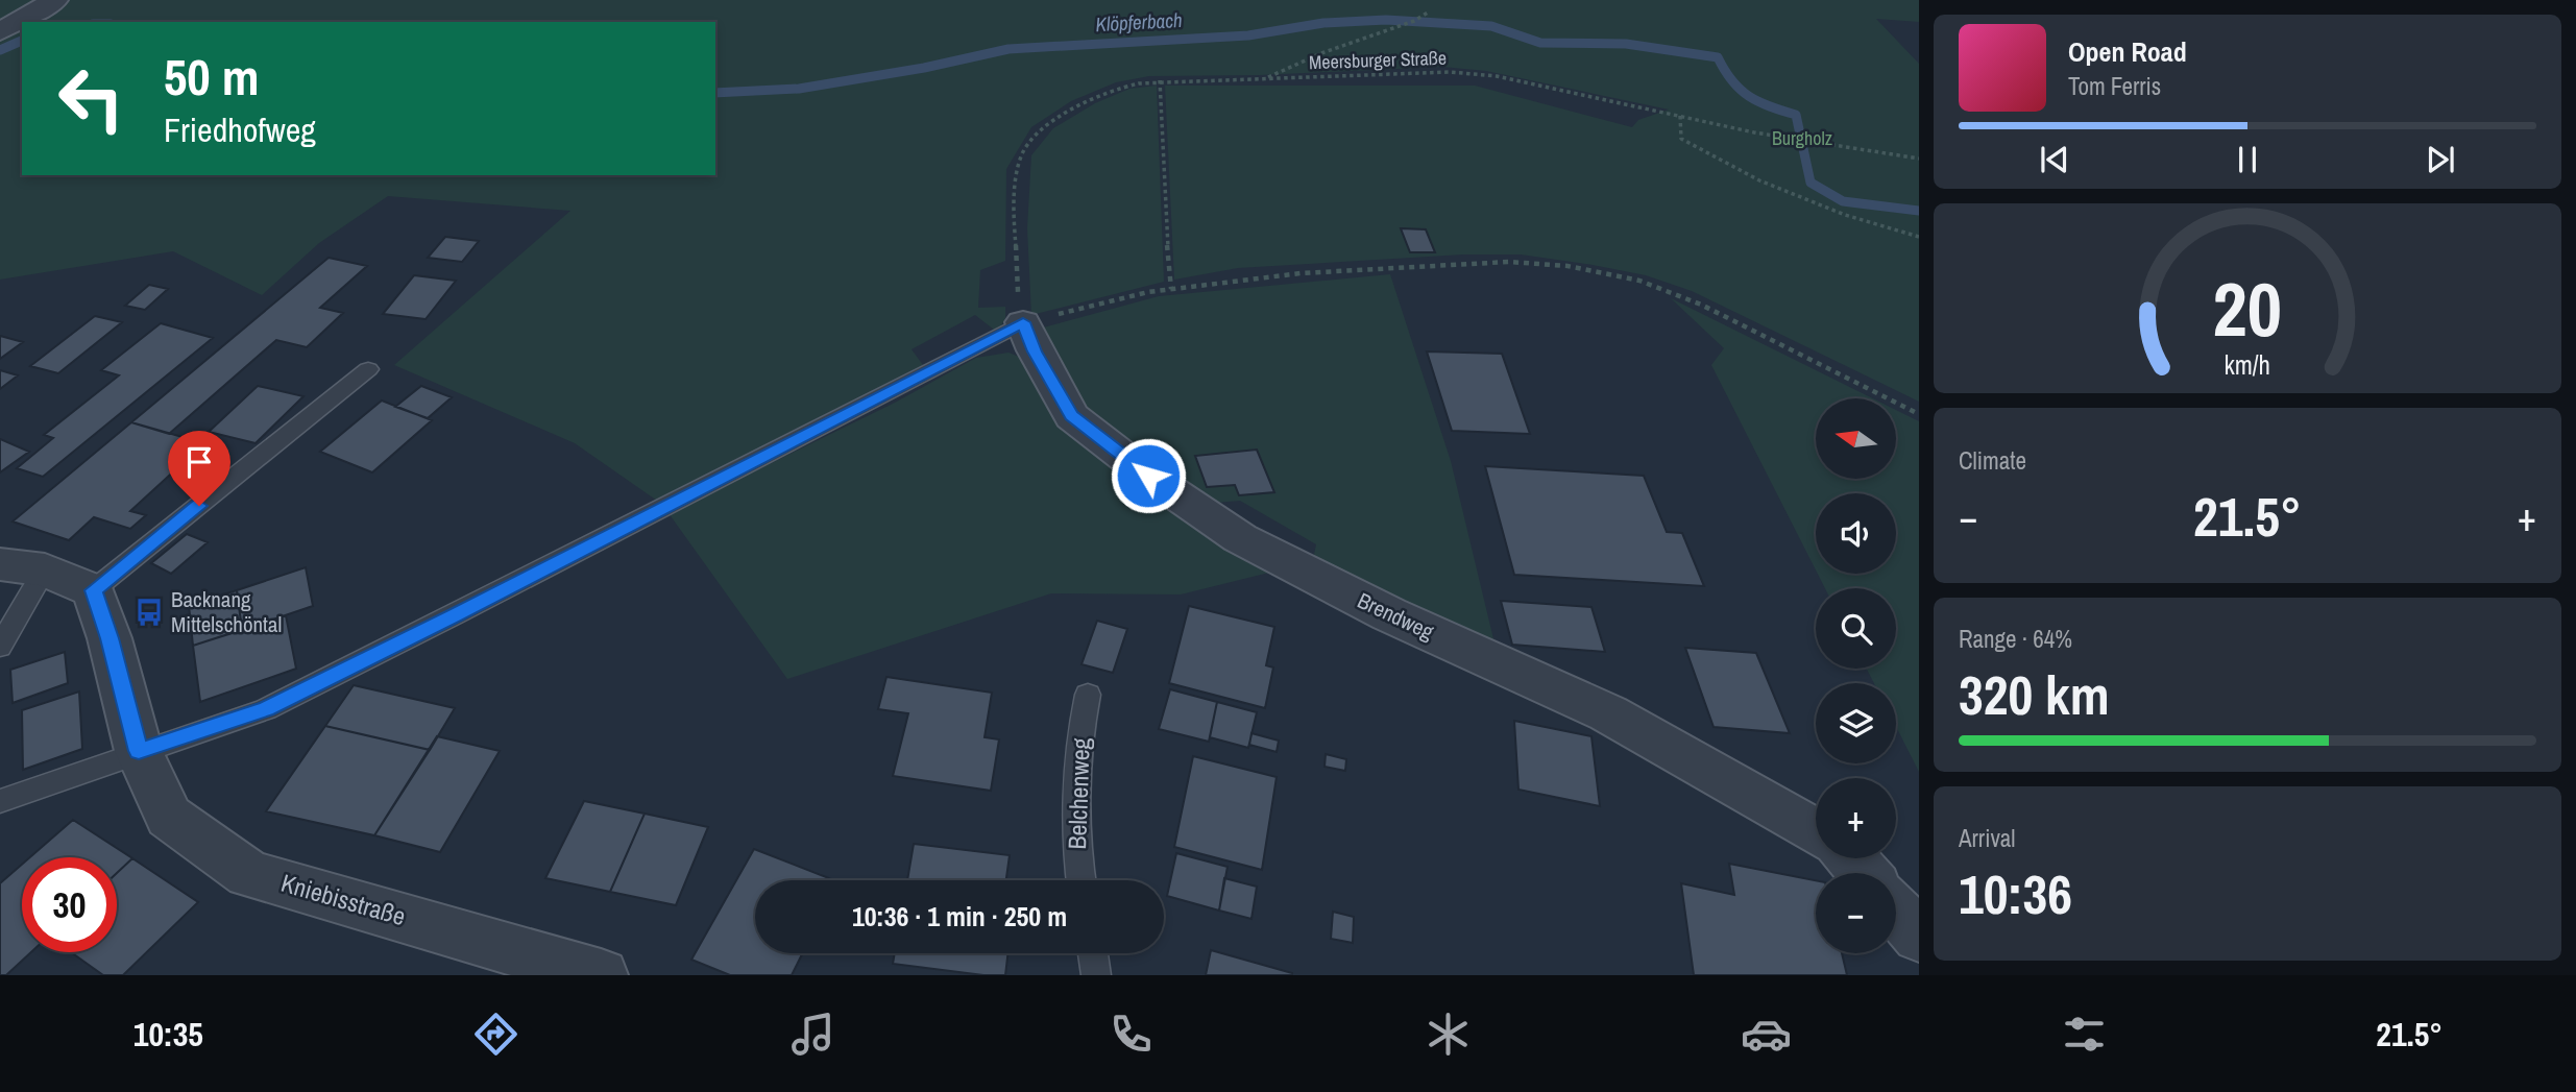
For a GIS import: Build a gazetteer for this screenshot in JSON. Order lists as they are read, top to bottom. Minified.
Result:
{"streets":{"street":["Brendweg","Kniebisstraße"],"lane":["Belchenweg"],"path":["Meersburger Straße"]},"crossings":[["Meersburger Straße","Brendweg"]],"water":["Klöpferbach"],"parks":["Burgholz"],"places":{"bus stop":["Backnang Mittelschöntal"]},"north":"left","page":{"turn":["50 m","Friedhofweg"],"song":["Open Road","Tom Ferris"],"map_buttons":["+","−"],"tile":["Climate",["Range · 64%","320 km"],["Arrival","10:36"]],"heat":["−","21.5°","+"],"limit":"30","trip":"10:36 · 1 min · 250 m","tabs":["10:35","21.5°"],"gauge":["20","km/h"]}}
